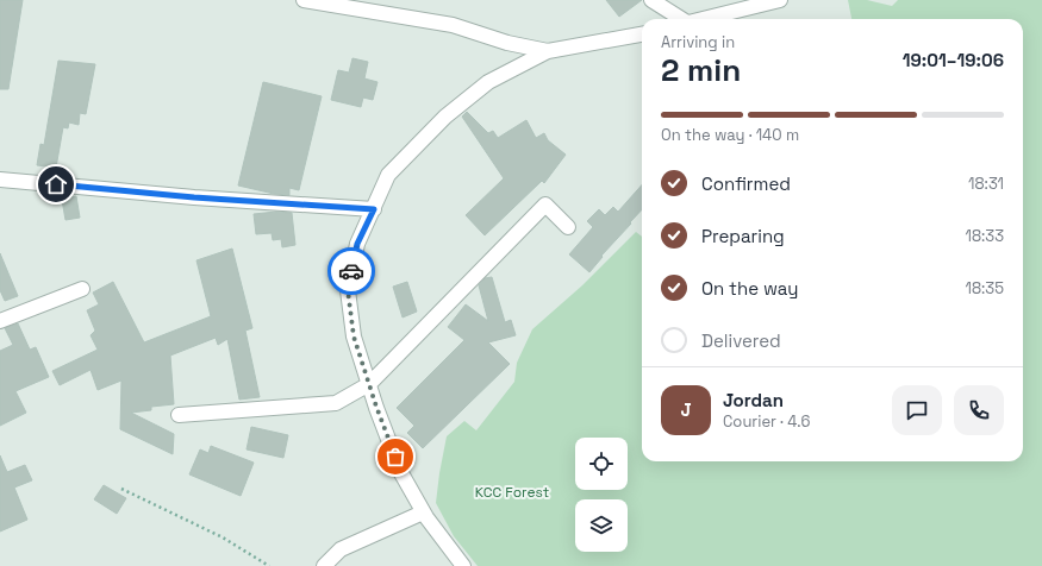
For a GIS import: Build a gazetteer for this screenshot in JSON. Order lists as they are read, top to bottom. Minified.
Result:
{"parks":["KCC Forest"],"page":{"heading":["2 min","Arriving in","19:01–19:06"],"panel":["Jordan","Courier · 4.6"],"bar":"On the way · 140 m","list":[["Confirmed","18:31"],["Preparing","18:33"],["On the way","18:35"],"Delivered"],"round":"J"}}
